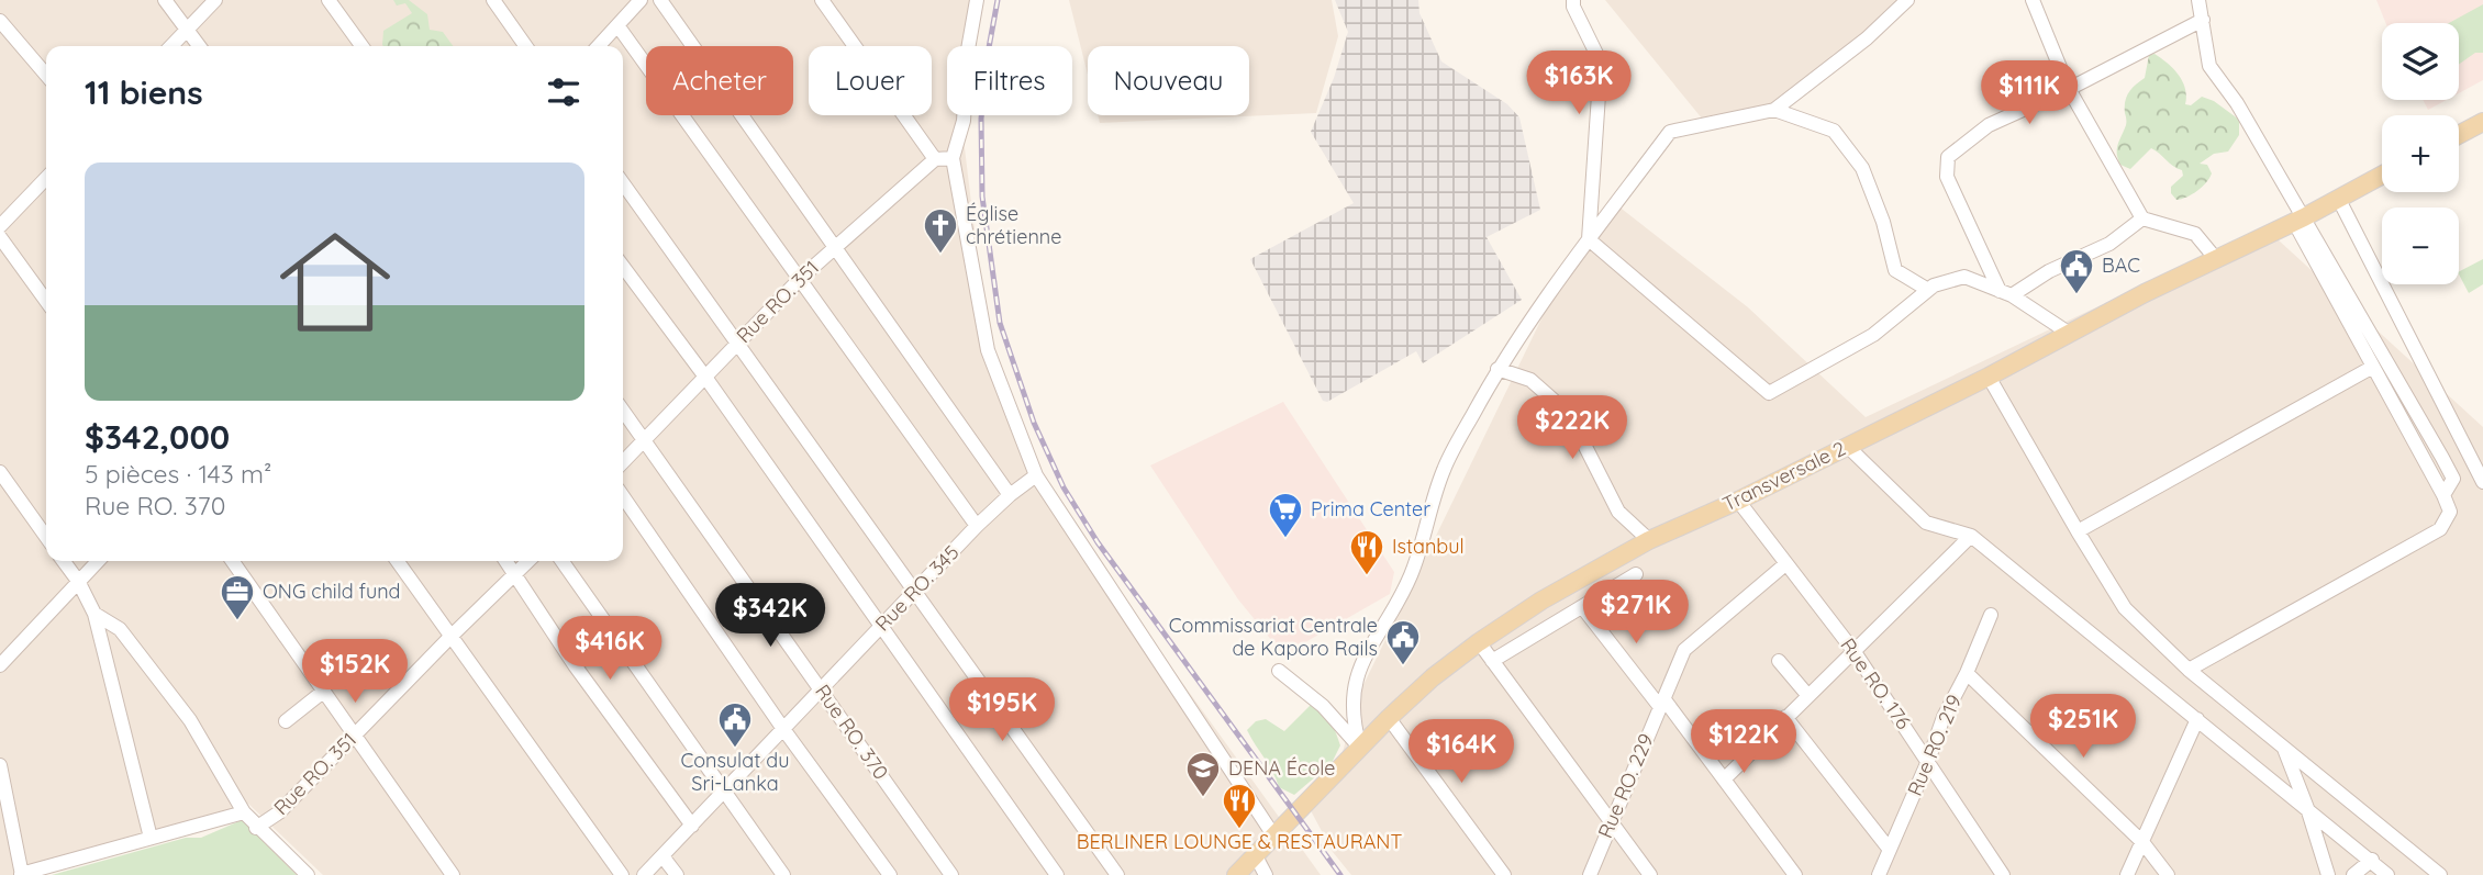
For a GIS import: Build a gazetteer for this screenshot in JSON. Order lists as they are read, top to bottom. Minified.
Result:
{"streets":{"main road":["Transversale 2"],"street":["Rue RO. 351","Rue RO. 345","Rue RO. 176","Rue RO. 370","Rue RO. 219","Rue RO. 229"]},"crossings":[["Rue RO. 351","Rue RO. 370"],["Transversale 2","Rue RO. 176"],["Rue RO. 345","Rue RO. 370"],["Rue RO. 176","Rue RO. 219"],["Rue RO. 176","Rue RO. 229"]],"places":{"church":["Église chrétienne"],"public building":["BAC","Commissariat Centrale de Kaporo Rails","Consulat du Sri-Lanka"],"supermarket":["Prima Center"],"restaurant":["Istanbul","BERLINER LOUNGE & RESTAURANT"],"office":["ONG child fund"],"school or university":["DENA École"]},"page":{"map_buttons":["+","−"],"chip":["Acheter","Louer","Filtres","Nouveau"],"heading":"11 biens","price":["$163K","$111K","$222K","$271K","$342K","$416K","$152K","$195K","$251K","$122K","$164K"],"list":[{"name":"$342,000","note":"5 pièces · 143 m² · Rue RO. 370"}]}}
